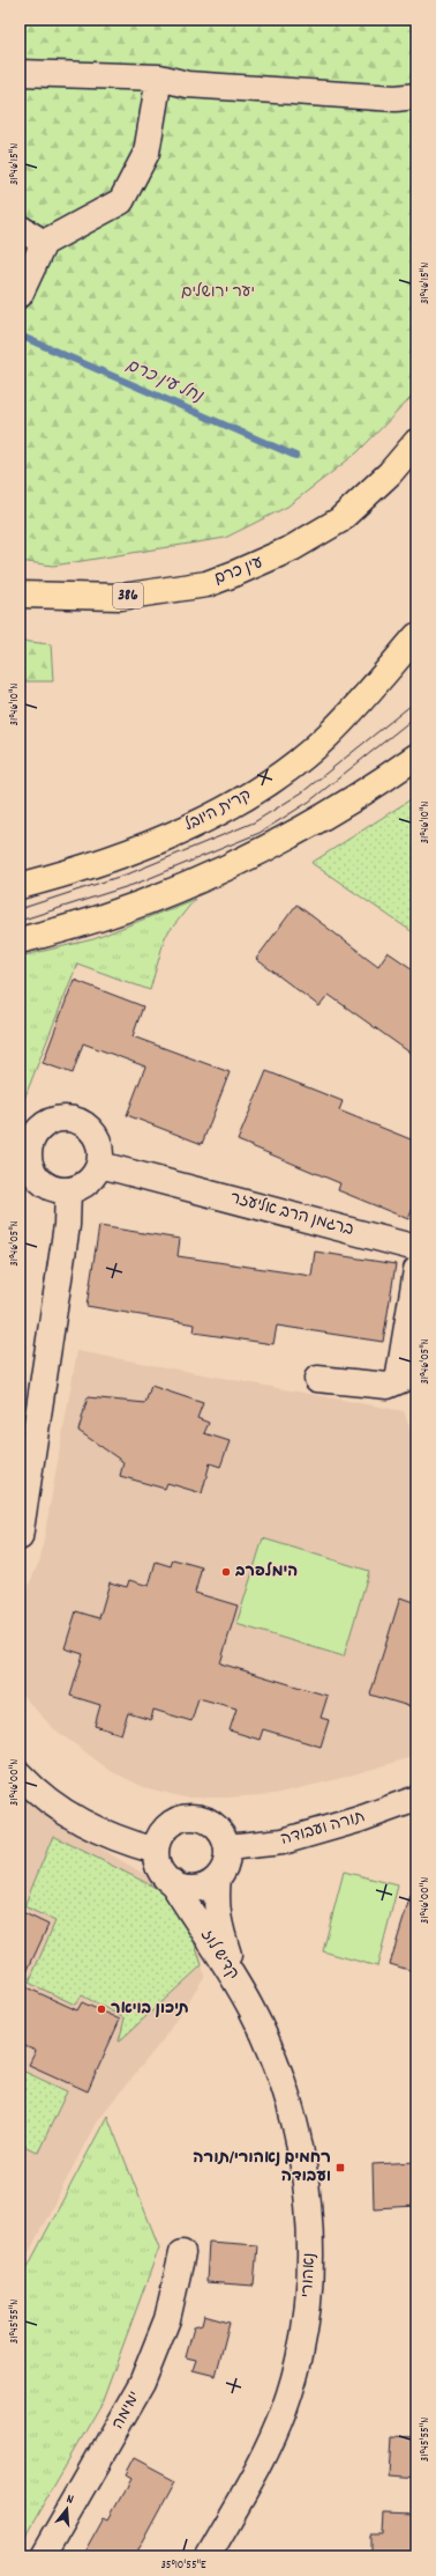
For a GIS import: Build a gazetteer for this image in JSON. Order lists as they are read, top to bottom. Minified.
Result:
{"streets":{"main road":["עין כרם","386","קרית היובל"],"street":["ברגמן הרב אליעזר","תורה ועבודה","קדיש לוז","נאהורי","ימימה"]},"crossings":[["תורה ועבודה","קדיש לוז"],["קדיש לוז","נאהורי"]],"water":["נחל עין כרם"],"parks":["יער ירושלים"],"places":{"other":["הימלפרב","תיכון בויאר"],"transit":["רחמים נאהורי/תורה ועבודה"]},"north":"top","coordinates":["31°46'15\"N","31°46'10\"N","31°46'05\"N","31°46'00\"N","31°45'55\"N","35°10'55\"E"]}
